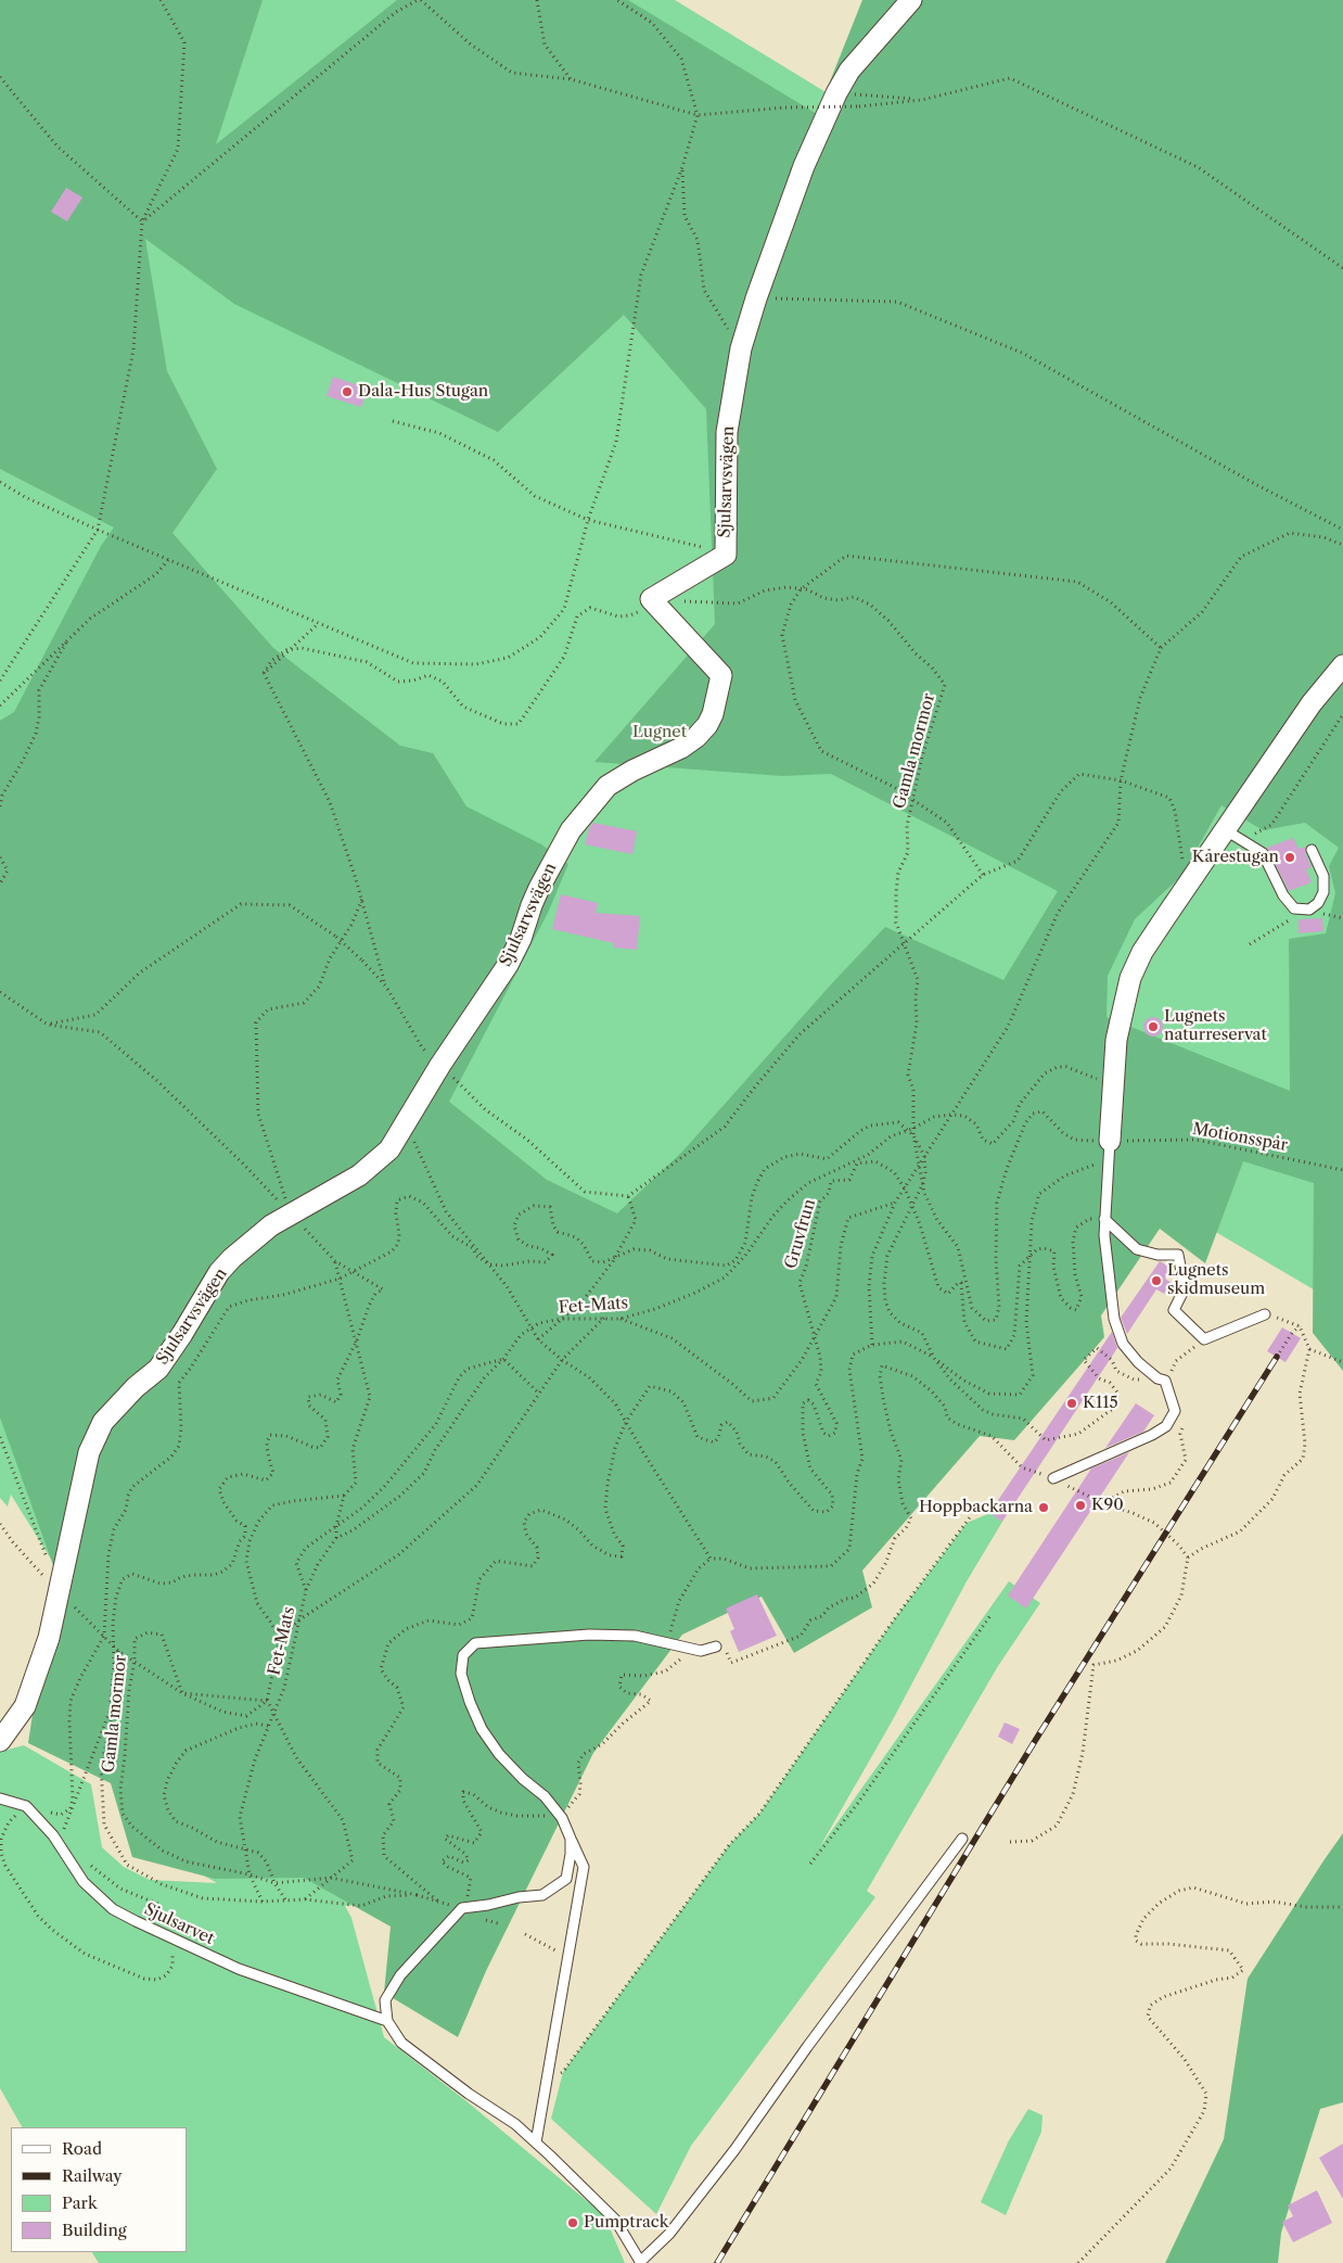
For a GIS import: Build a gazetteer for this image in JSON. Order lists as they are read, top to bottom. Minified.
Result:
{"streets":{"street":["Sjulsarvsvägen"],"lane":["Sjulsarvet"],"path":["Gamla mormor","Motionsspår","Gruvfrun","Fet-Mats"]},"crossings":[["Gamla mormor","Motionsspår"],["Gamla mormor","Fet-Mats"]],"parks":["Lugnet"],"places":["Dala-Hus Stugan","Kårestugan","Lugnets naturreservat","Lugnets skidmuseum","K115","K90","Hoppbackarna","Pumptrack"],"legend":["Road","Railway","Park","Building"]}
